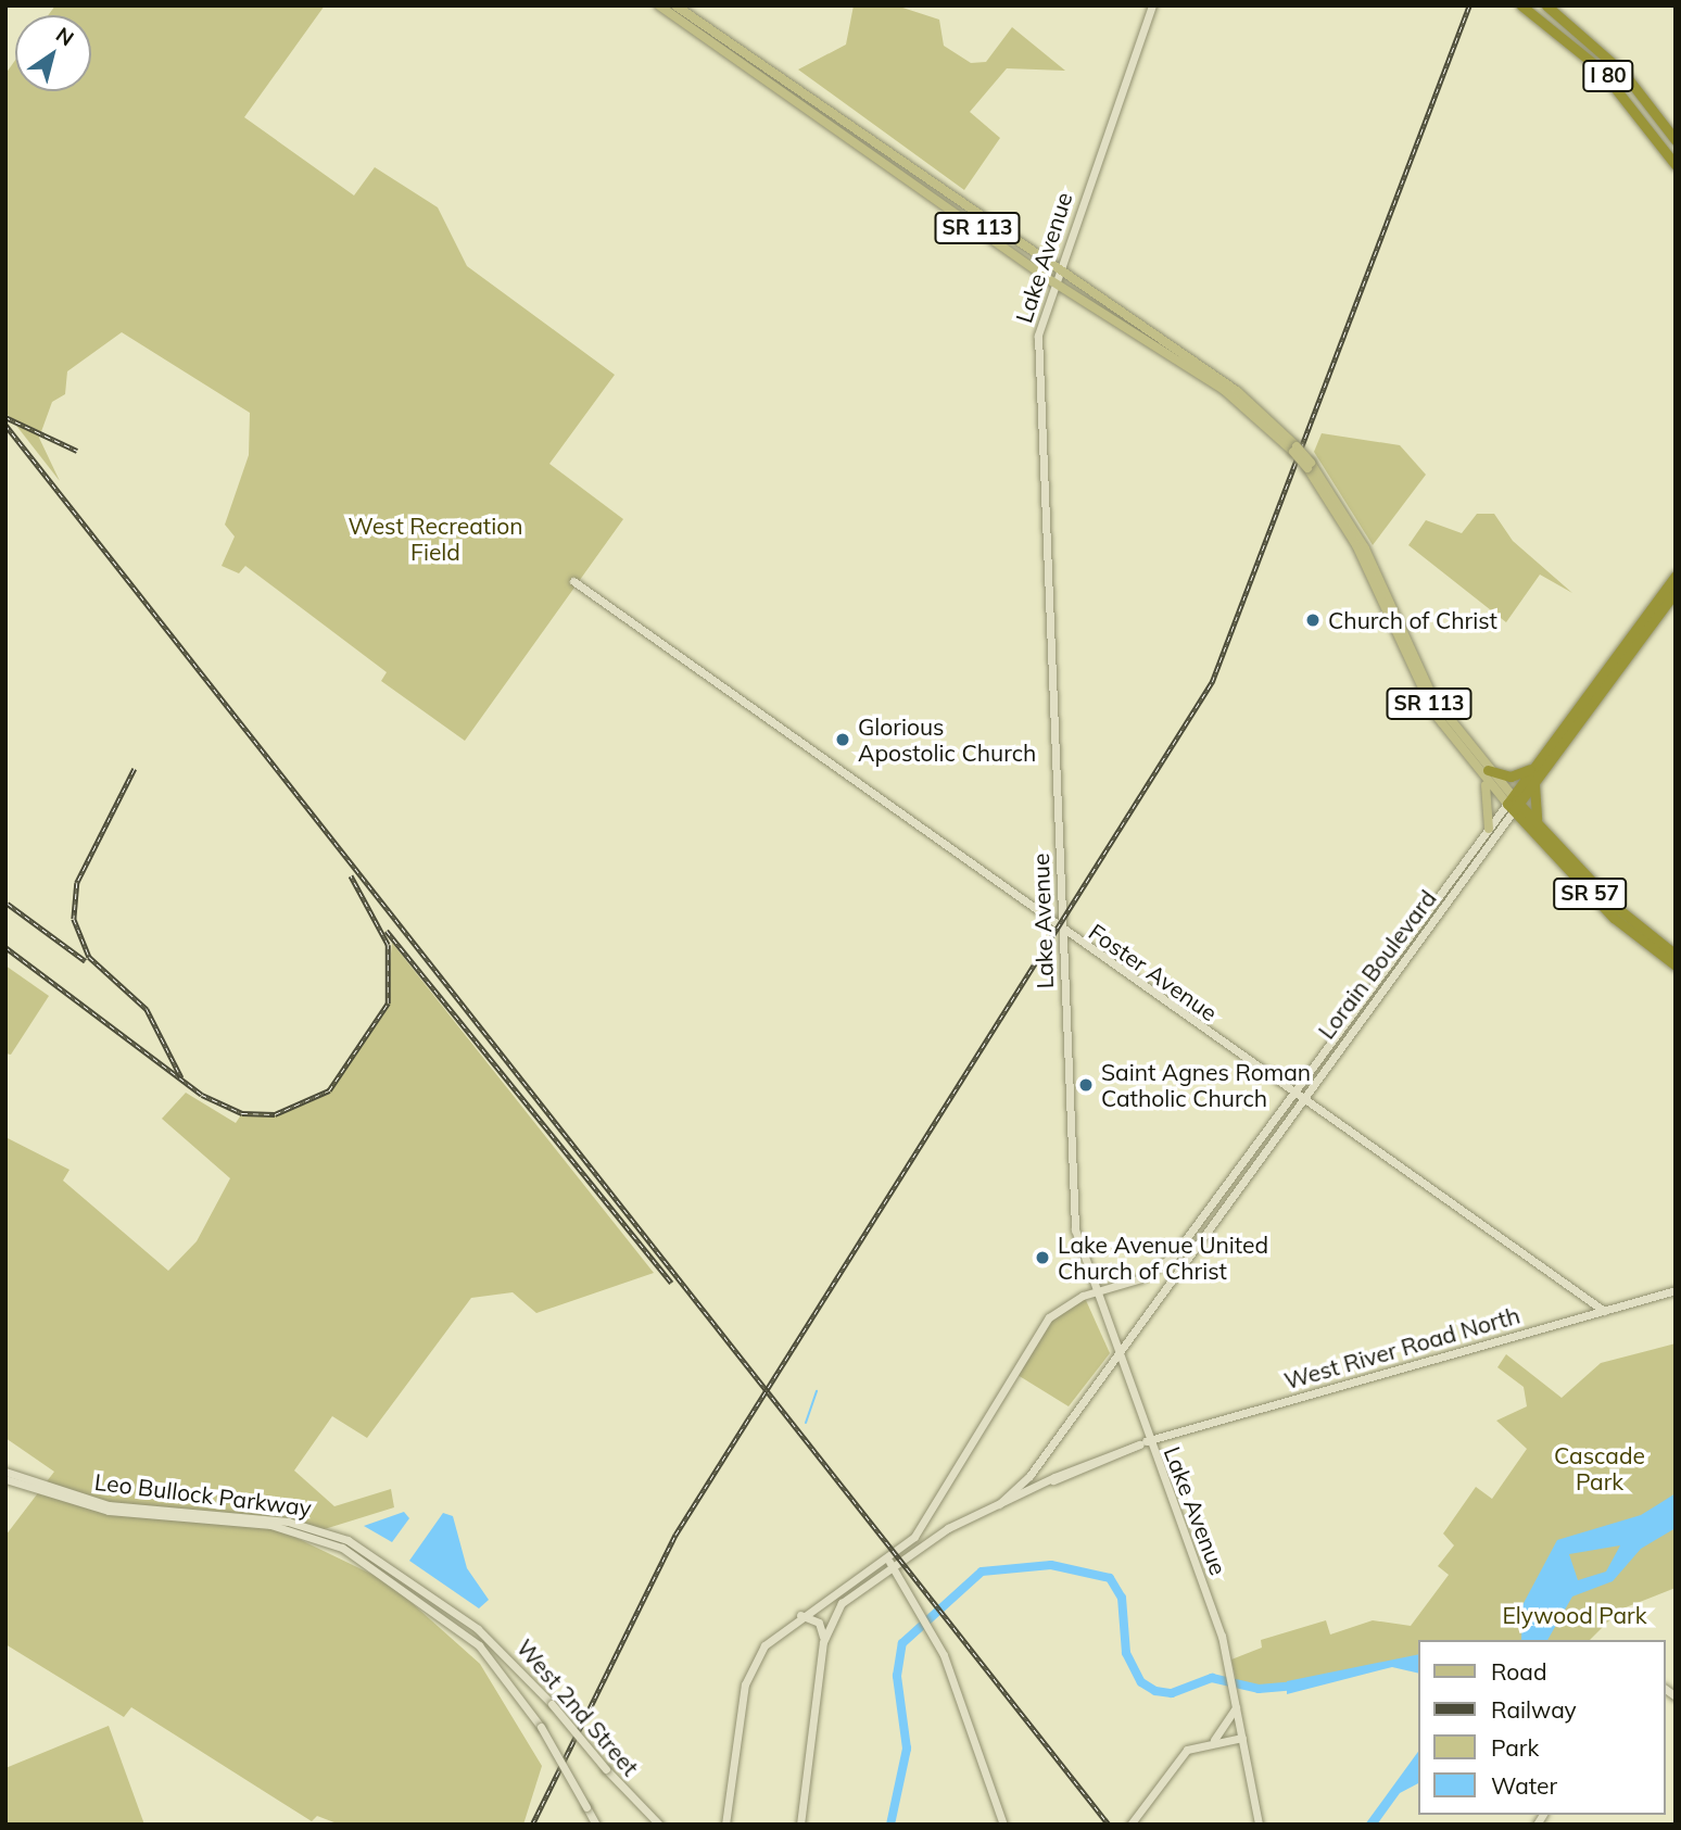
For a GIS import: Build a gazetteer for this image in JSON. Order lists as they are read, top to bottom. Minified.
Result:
{"streets":{"highway":["I 80","SR 113","SR 57","Lorain Boulevard"],"street":["Lake Avenue","Foster Avenue","West River Road North","Leo Bullock Parkway","West 2nd Street"]},"crossings":[["SR 113","Lake Avenue"],["SR 113","SR 57"],["SR 113","Lorain Boulevard"],["Lake Avenue","Lorain Boulevard"],["Lake Avenue","Foster Avenue"],["Lake Avenue","West River Road North"],["SR 57","Lorain Boulevard"],["Lorain Boulevard","Foster Avenue"],["Lorain Boulevard","West River Road North"],["Foster Avenue","West River Road North"],["Leo Bullock Parkway","West 2nd Street"]],"parks":["West Recreation Field","Cascade Park","Elywood Park"],"places":["Church of Christ","Glorious Apostolic Church","Saint Agnes Roman Catholic Church","Lake Avenue United Church of Christ"],"legend":["Road","Railway","Park","Water"],"north":"top right"}
